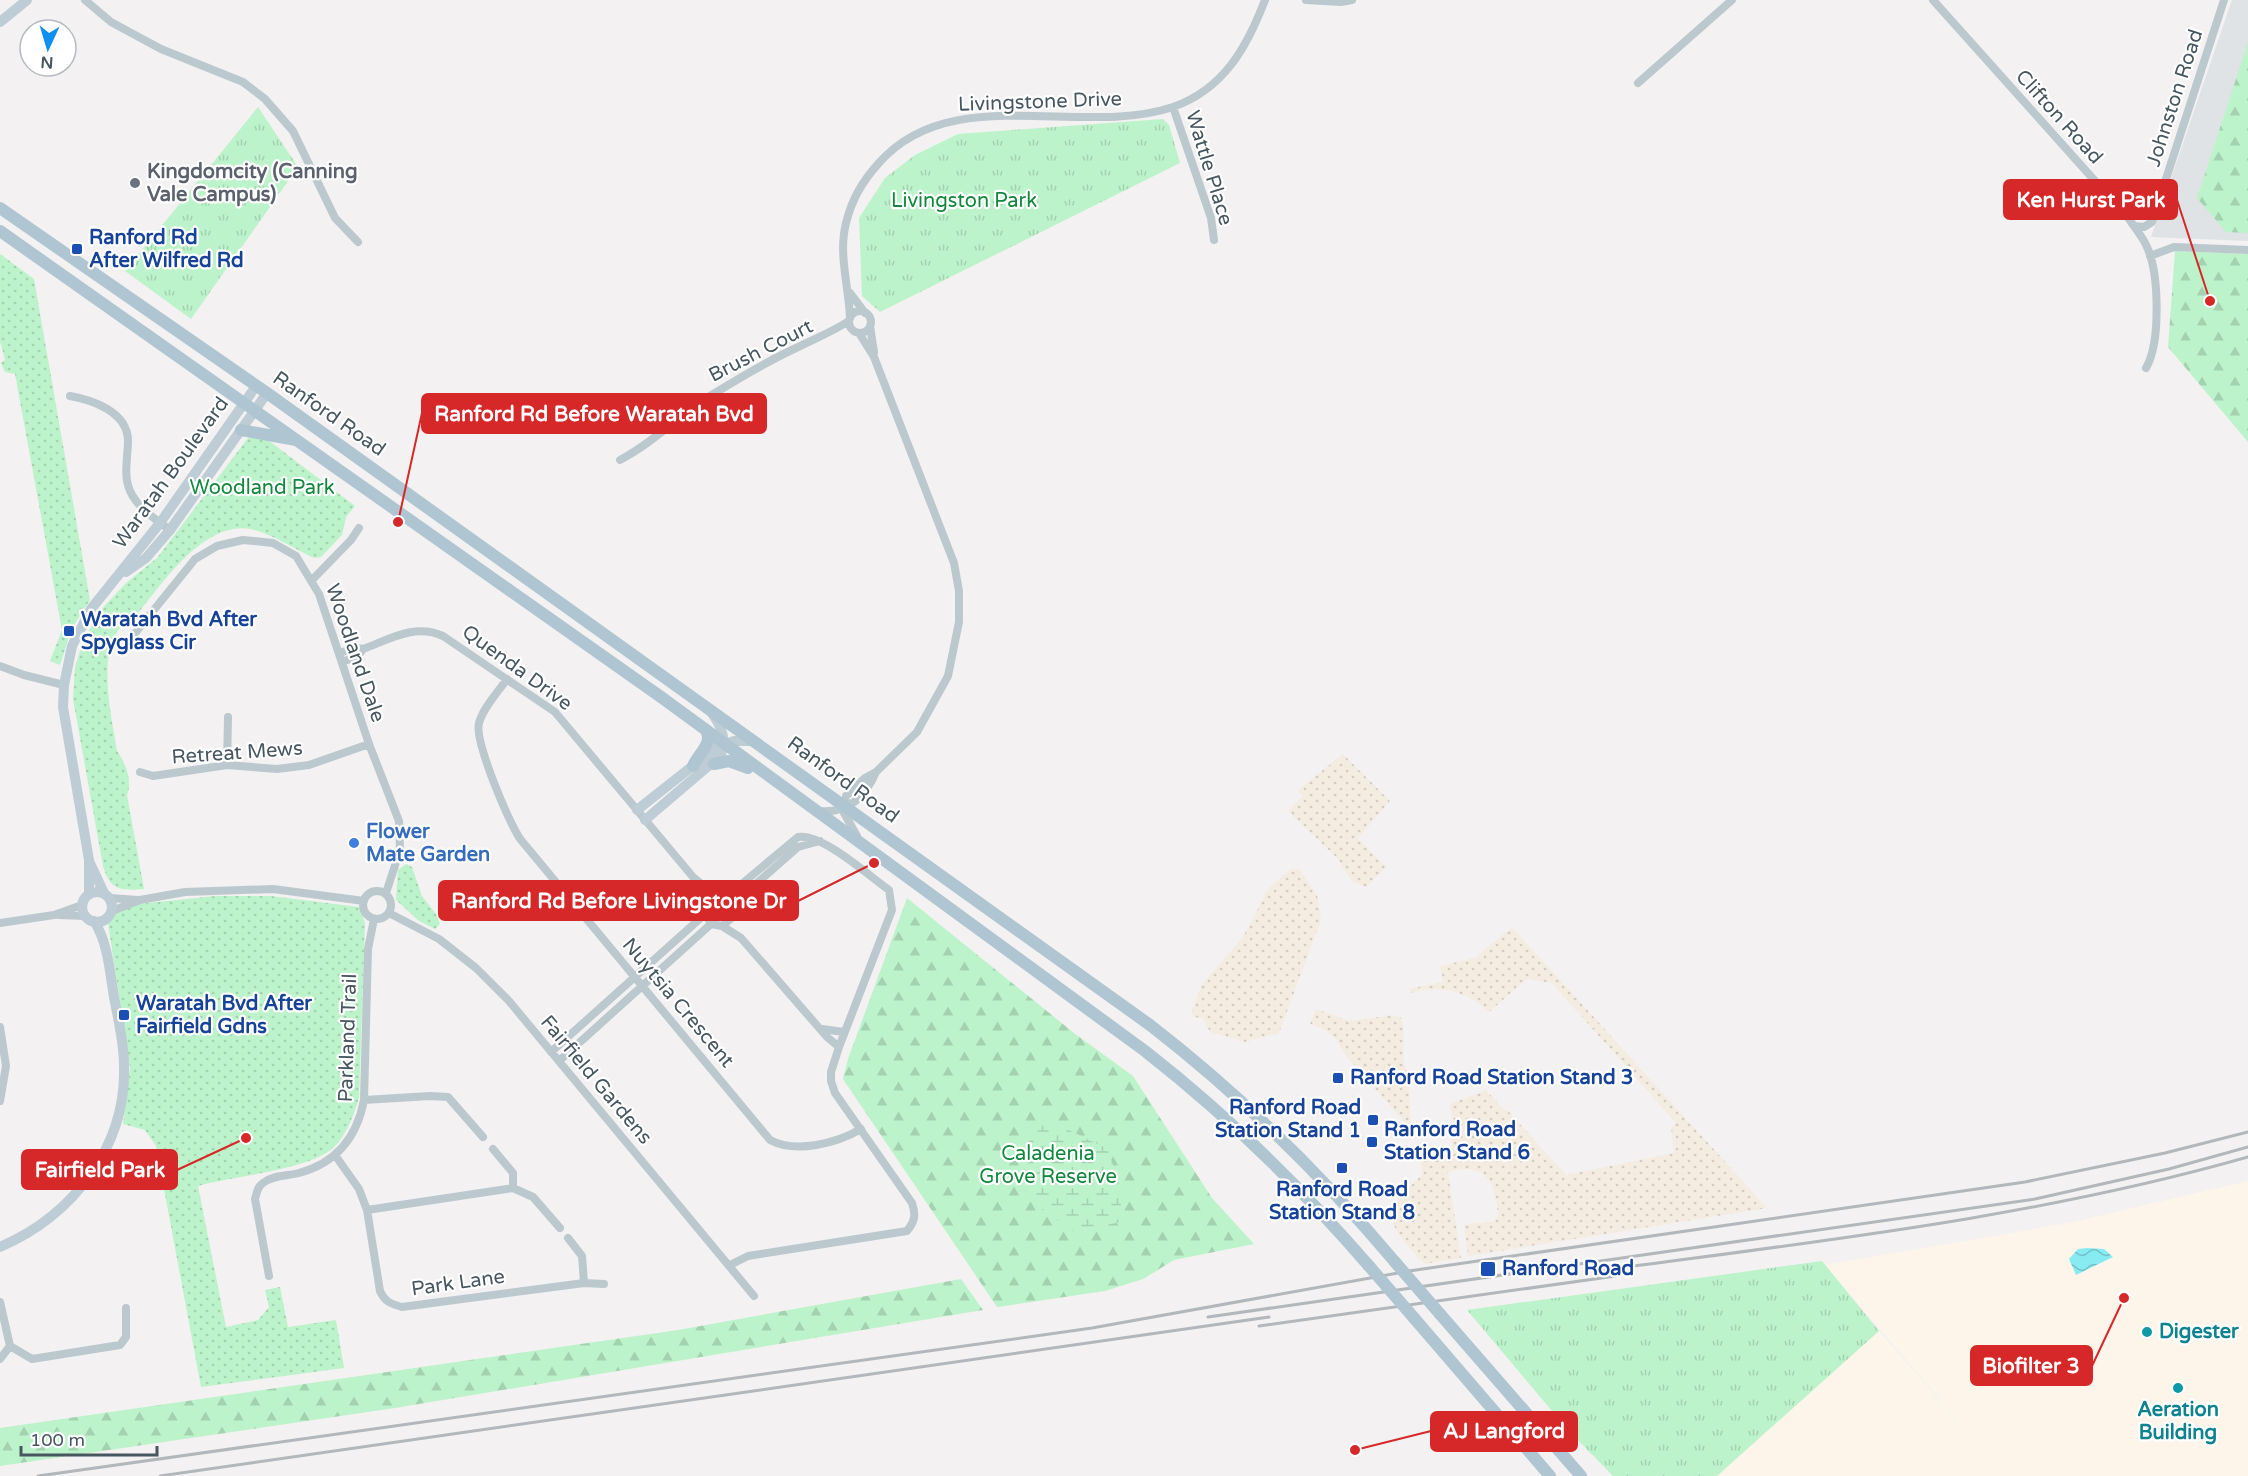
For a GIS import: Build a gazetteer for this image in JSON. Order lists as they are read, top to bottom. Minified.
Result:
{"streets":{"main road":["Ranford Road"],"street":["Johnston Road","Livingstone Drive","Clifton Road","Wattle Place","Brush Court","Waratah Boulevard","Woodland Dale","Quenda Drive","Retreat Mews","Nuytsia Crescent","Parkland Trail","Fairfield Gardens","Park Lane"]},"crossings":[["Johnston Road","Clifton Road"],["Livingstone Drive","Wattle Place"],["Livingstone Drive","Brush Court"],["Ranford Road","Waratah Boulevard"],["Woodland Dale","Quenda Drive"],["Woodland Dale","Retreat Mews"],["Woodland Dale","Parkland Trail"],["Woodland Dale","Fairfield Gardens"],["Quenda Drive","Nuytsia Crescent"],["Parkland Trail","Fairfield Gardens"],["Parkland Trail","Park Lane"]],"parks":["Livingston Park","Woodland Park","Caladenia Grove Reserve"],"places":{"other":["Kingdomcity (Canning Vale Campus)","Ken Hurst Park","Ranford Rd Before Waratah Bvd","Flower Mate Garden","Ranford Rd Before Livingstone Dr","Fairfield Park","Biofilter 3","Digester","Aeration Building","AJ Langford"],"transit":["Ranford Rd After Wilfred Rd","Waratah Bvd After Spyglass Cir","Waratah Bvd After Fairfield Gdns","Ranford Road Station Stand 3","Ranford Road Station Stand 1","Ranford Road Station Stand 6","Ranford Road Station Stand 8","Ranford Road"]},"scale_bar":"100 m","north":"bottom"}
